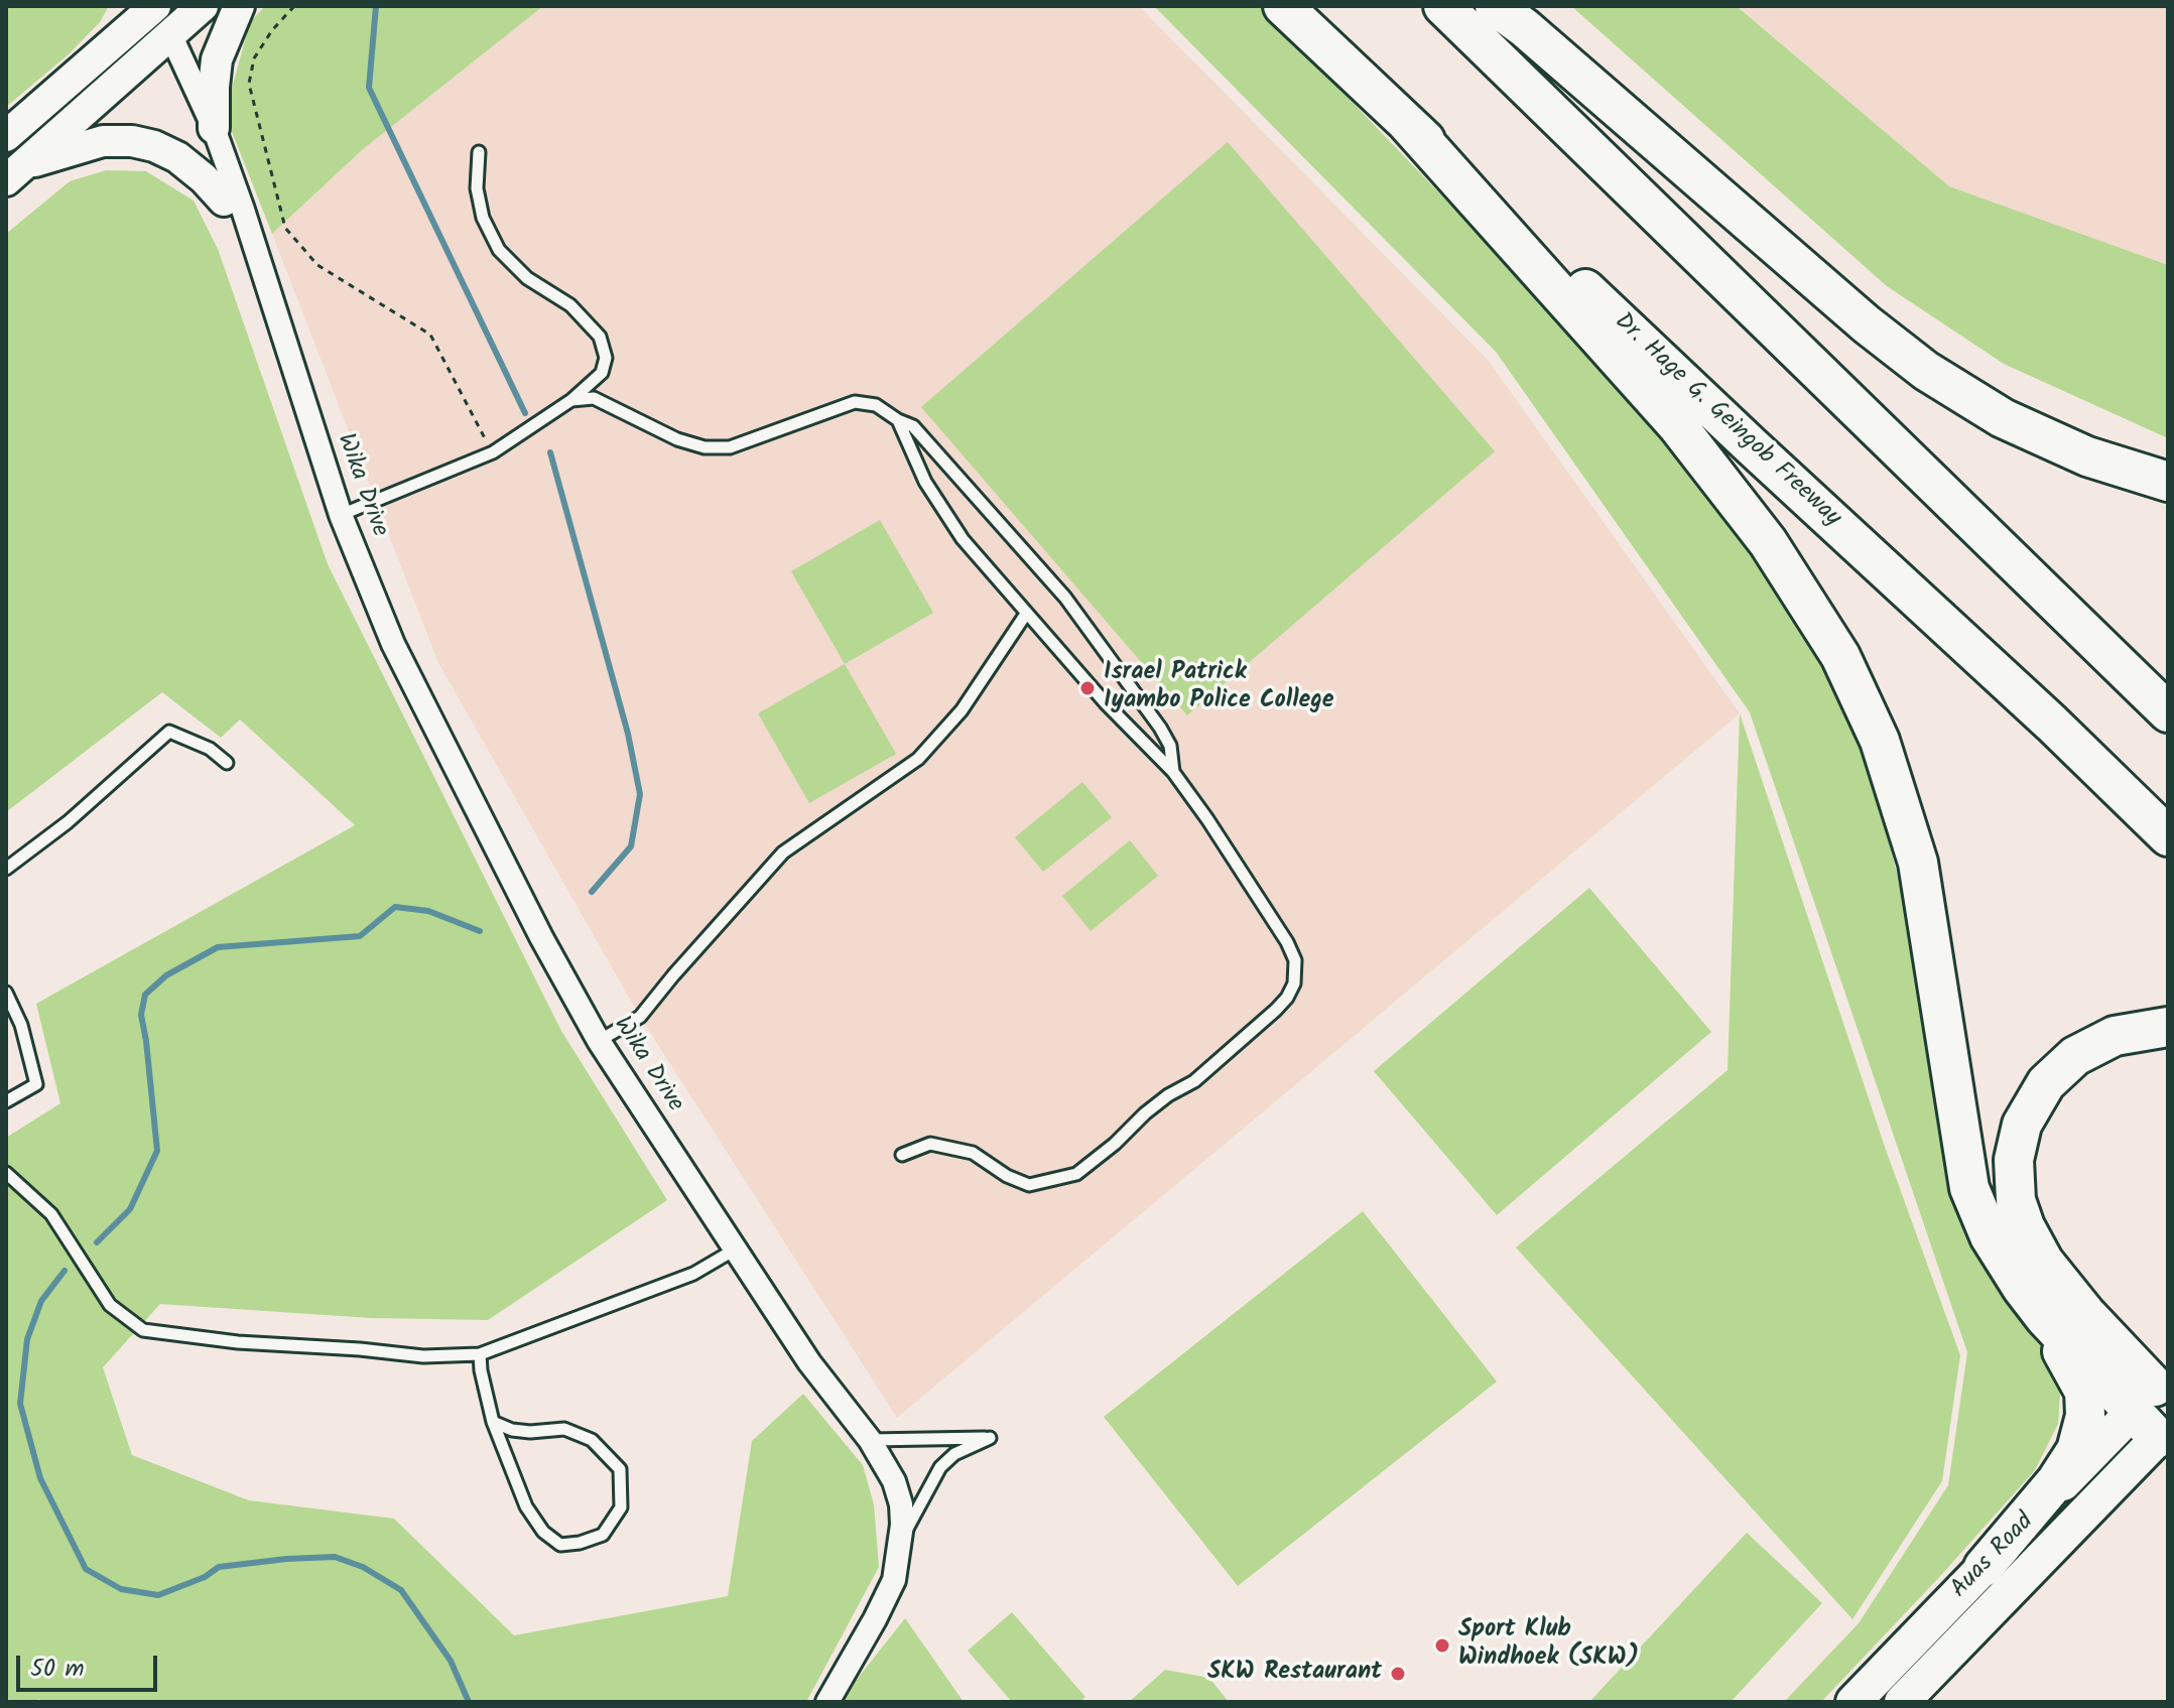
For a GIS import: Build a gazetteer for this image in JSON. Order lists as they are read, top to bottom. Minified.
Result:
{"streets":{"highway":["Dr. Hage G. Geingob Freeway"],"main road":["Auas Road"],"street":["Wika Drive"]},"places":["Israel Patrick Iyambo Police College","Sport Klub Windhoek (SKW)","SKW Restaurant"],"scale_bar":"50 m"}
